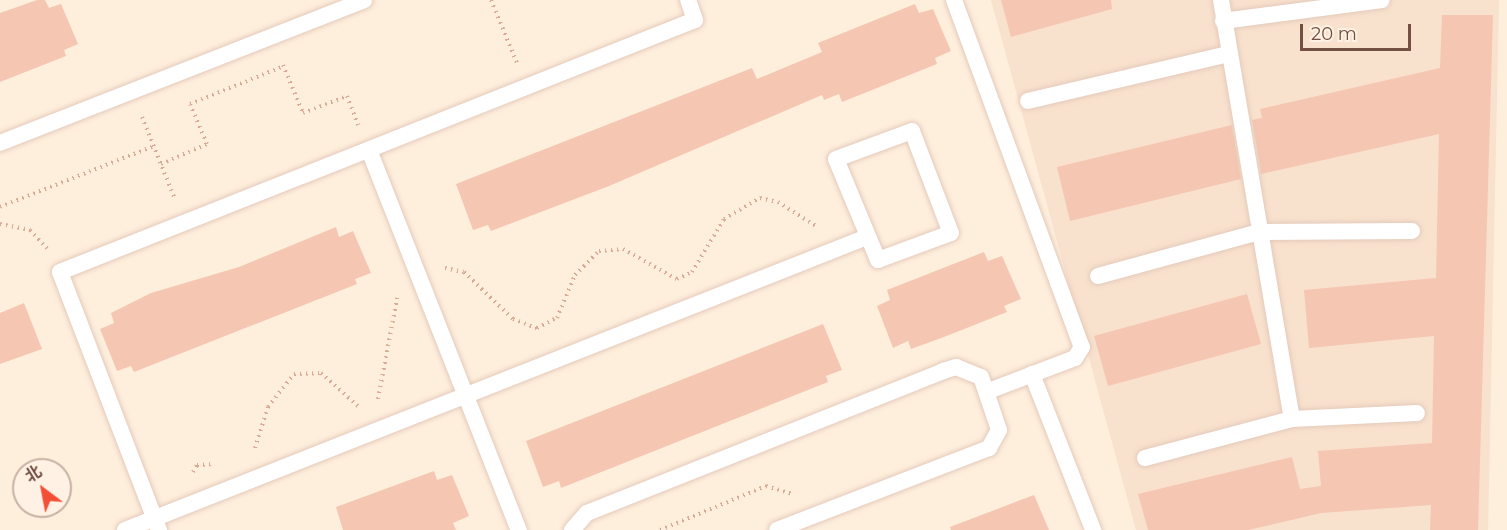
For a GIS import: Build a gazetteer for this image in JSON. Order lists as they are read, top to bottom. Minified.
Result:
{"scale_bar":"20 m","north":"top left"}
